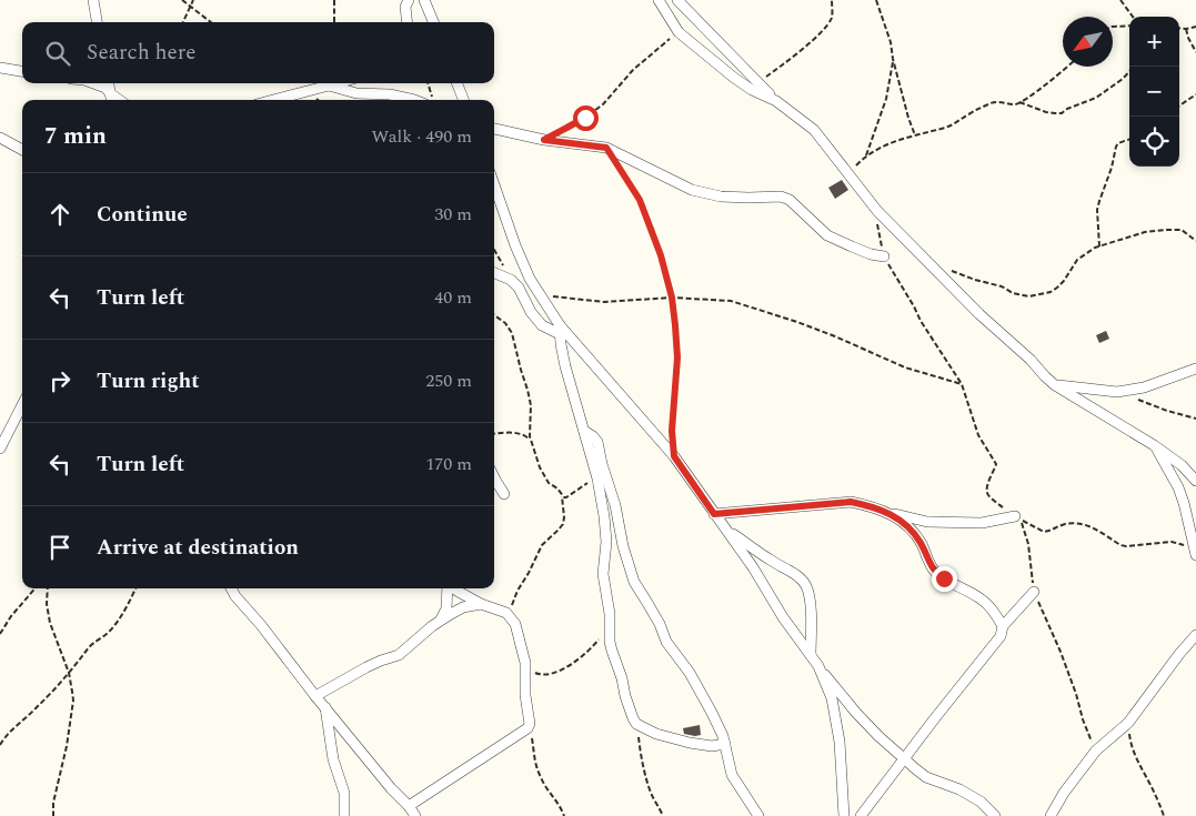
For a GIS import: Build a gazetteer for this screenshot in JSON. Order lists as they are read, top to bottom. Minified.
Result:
{"north":"bottom left","page":{"map_buttons":["+","−"],"search":"Search here","heading":["7 min","Walk · 490 m"],"list":[["Continue","30 m"],["Turn left","40 m"],["Turn right","250 m"],["Turn left","170 m"],"Arrive at destination"]}}
